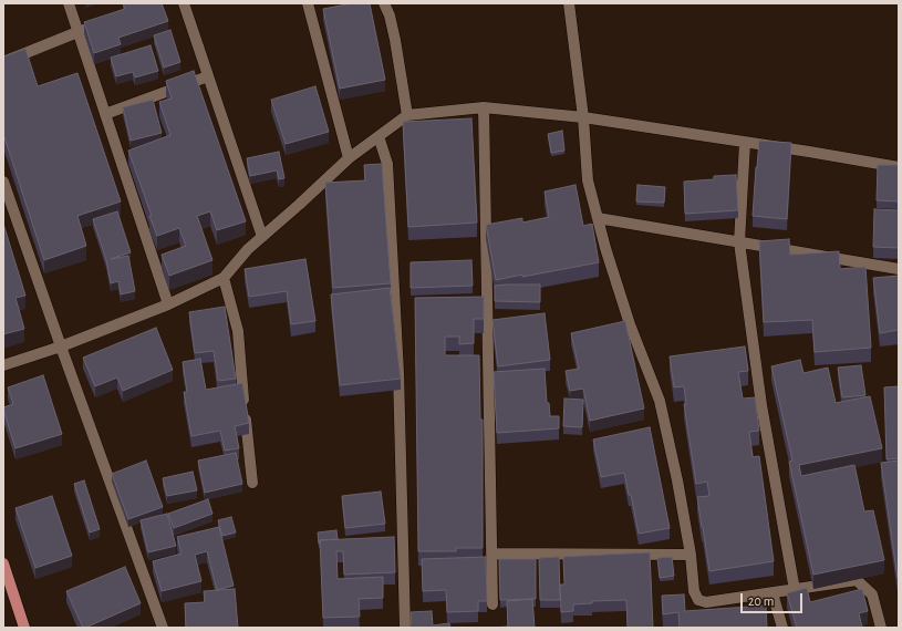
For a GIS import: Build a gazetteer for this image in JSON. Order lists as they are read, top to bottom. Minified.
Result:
{"scale_bar":"20 m"}
